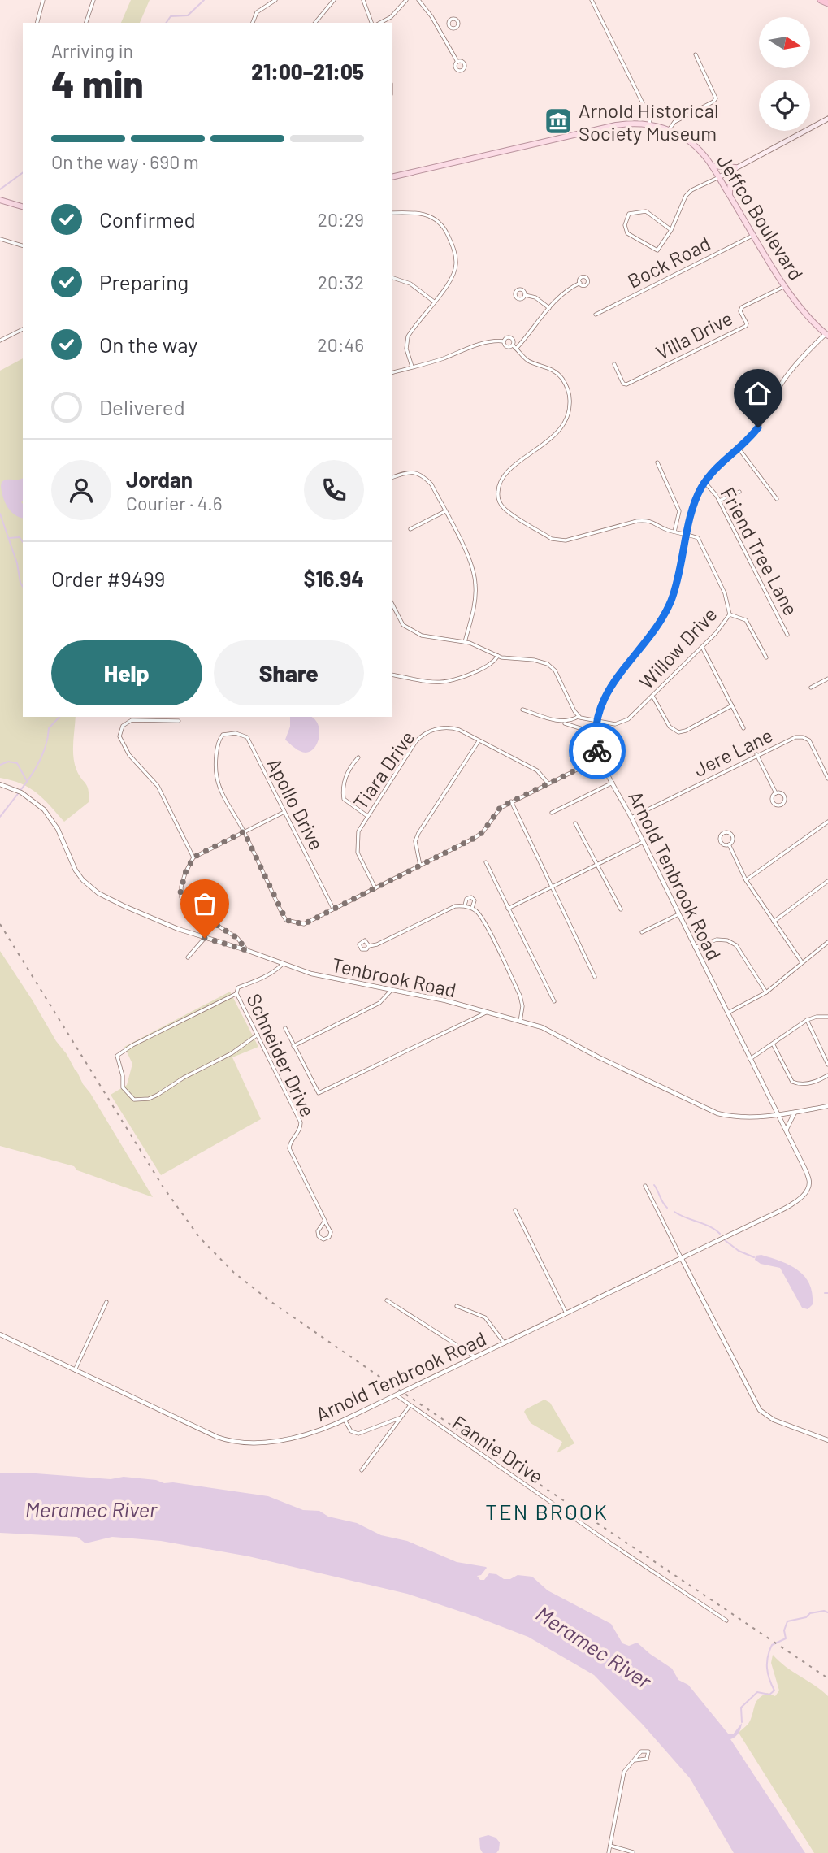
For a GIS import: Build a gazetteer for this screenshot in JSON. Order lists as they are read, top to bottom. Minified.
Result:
{"streets":{"main road":["Jeffco Boulevard"],"street":["Bock Road","Villa Drive","Friend Tree Lane","Willow Drive","Jere Lane","Tiara Drive","Apollo Drive","Arnold Tenbrook Road","Tenbrook Road","Schneider Drive","Fannie Drive"]},"crossings":[["Jeffco Boulevard","Bock Road"],["Jeffco Boulevard","Villa Drive"],["Jeffco Boulevard","Arnold Tenbrook Road"],["Friend Tree Lane","Arnold Tenbrook Road"],["Willow Drive","Arnold Tenbrook Road"],["Jere Lane","Arnold Tenbrook Road"],["Arnold Tenbrook Road","Tenbrook Road"],["Arnold Tenbrook Road","Fannie Drive"],["Tenbrook Road","Schneider Drive"]],"districts":["TEN BROOK"],"water":["Meramec River"],"places":{"museum":["Arnold Historical Society Museum"]},"north":"right","page":{"heading":["4 min","Arriving in","21:00–21:05"],"panel":["Jordan","Courier · 4.6","Order #9499","$16.94"],"bar":"On the way · 690 m","list":[["Confirmed","20:29"],["Preparing","20:32"],["On the way","20:46"],"Delivered"],"buttons":["Help","Share"]}}
